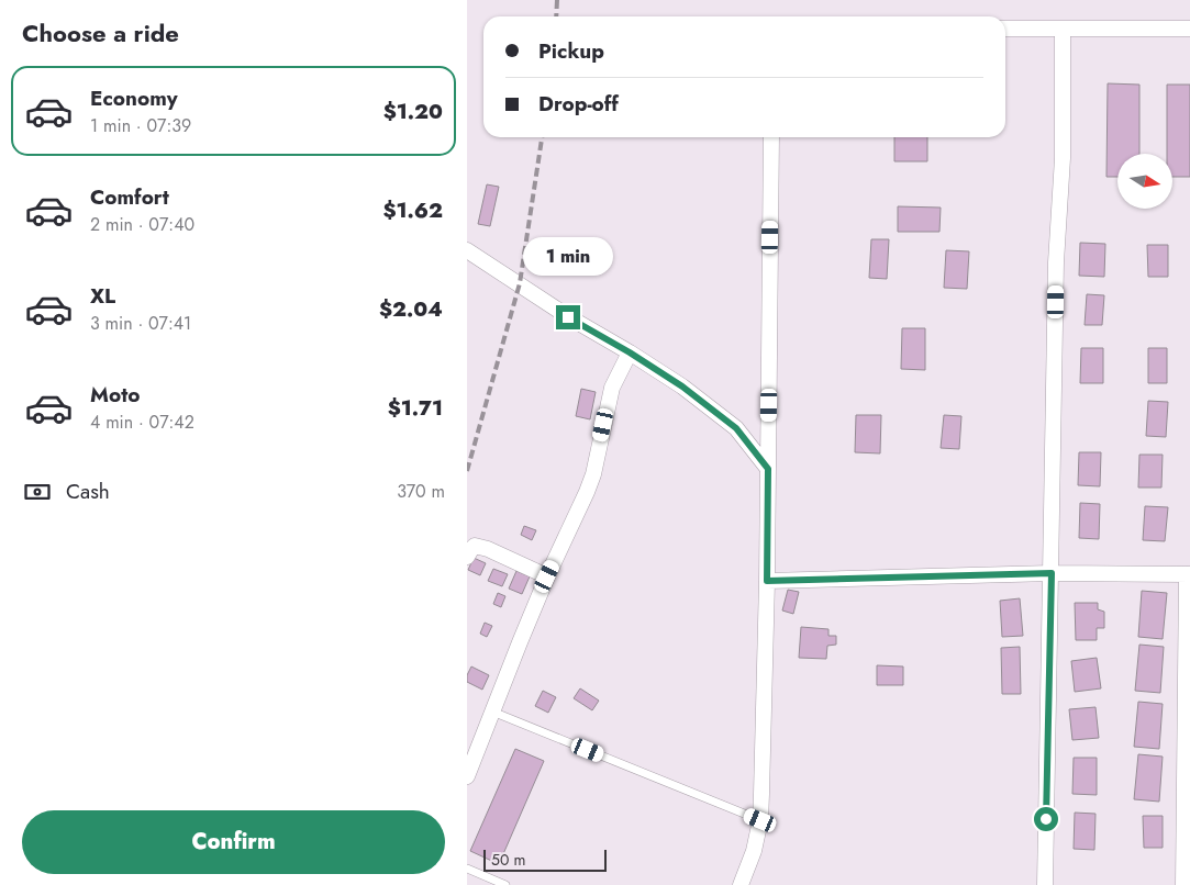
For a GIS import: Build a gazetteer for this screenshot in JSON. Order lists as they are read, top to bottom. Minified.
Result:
{"scale_bar":"50 m","north":"right","page":{"heading":"Choose a ride","banner":["Pickup","Drop-off"],"list":[{"name":"Economy","note":"1 min · 07:39","value":"$1.20"},{"name":"Comfort","note":"2 min · 07:40","value":"$1.62"},{"name":"XL","note":"3 min · 07:41","value":"$2.04"},{"name":"Moto","note":"4 min · 07:42","value":"$1.71"}],"bubble":"1 min","pay":["Cash","370 m"],"buttons":"Confirm","scale":"50 m"}}
